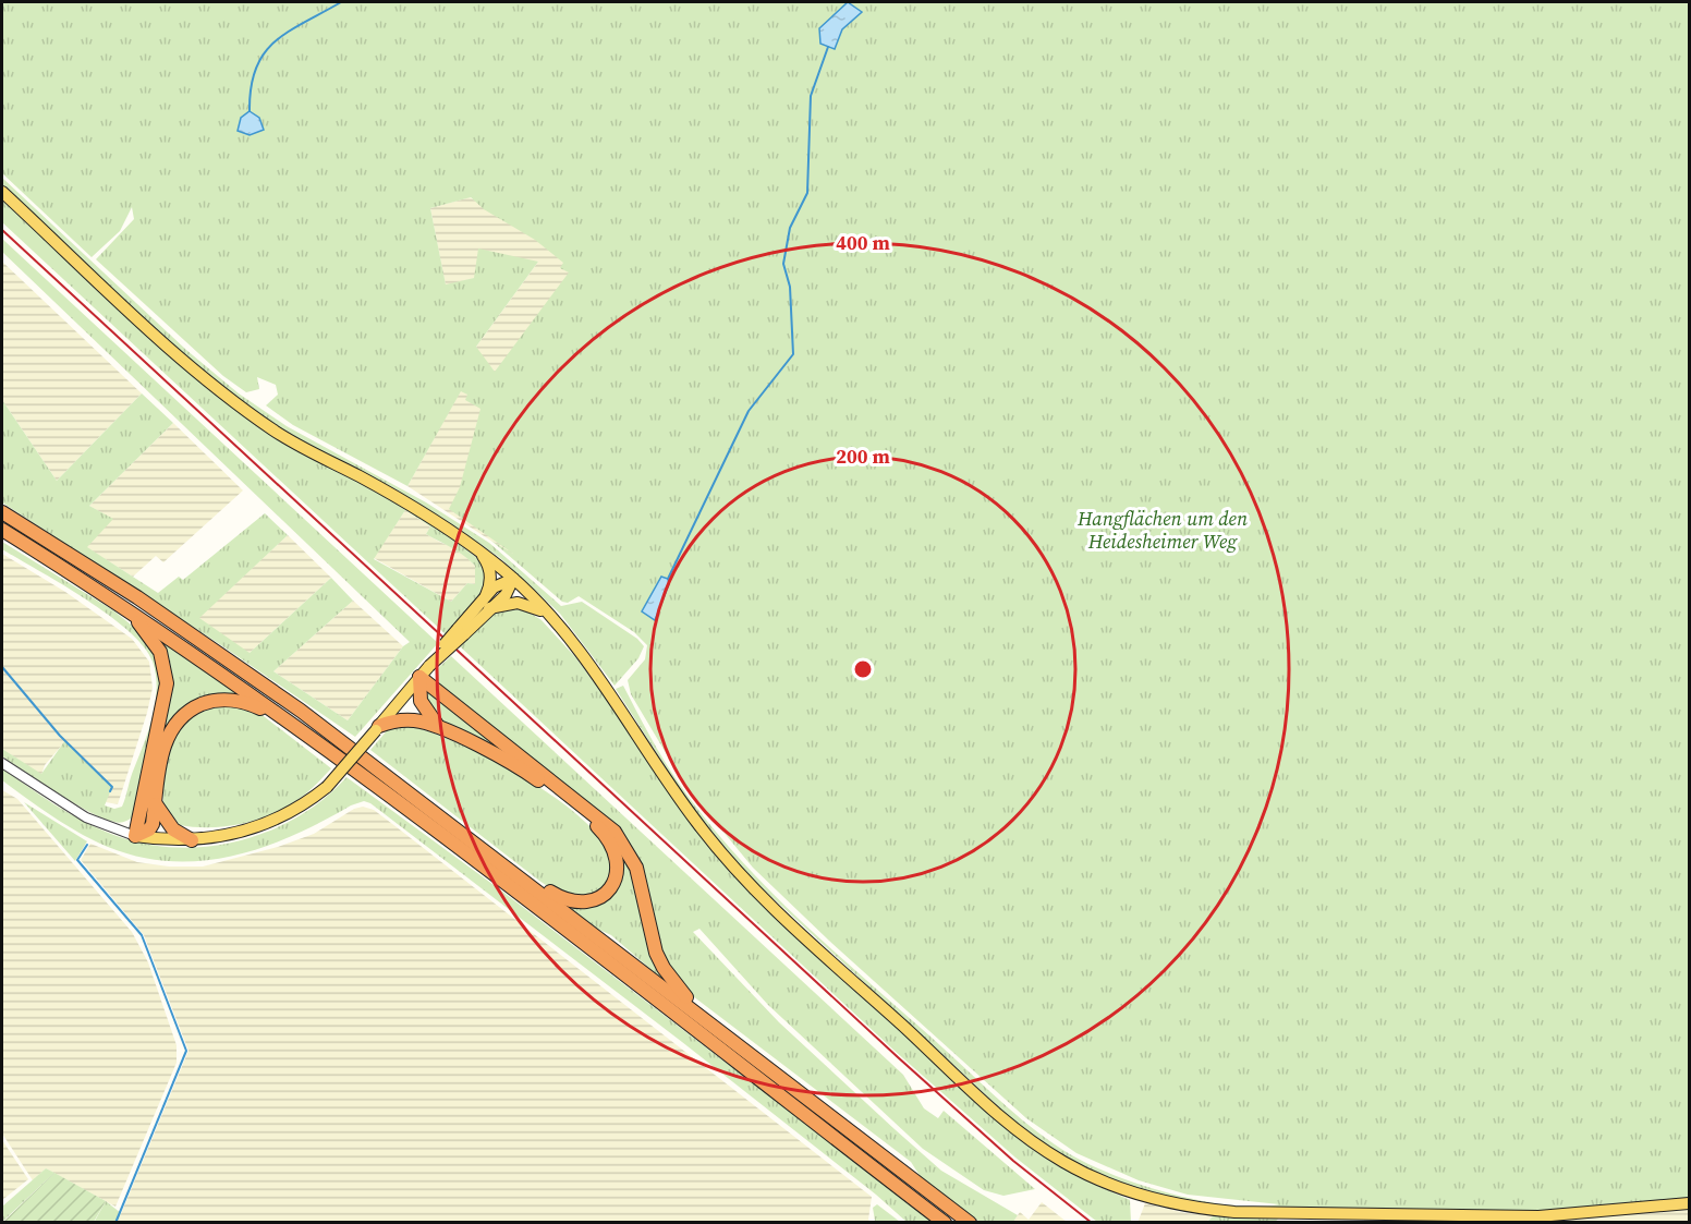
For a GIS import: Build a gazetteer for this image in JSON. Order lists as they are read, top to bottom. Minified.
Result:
{"parks":["Hangflächen um den Heidesheimer Weg"],"rings":["400 m","200 m"]}
